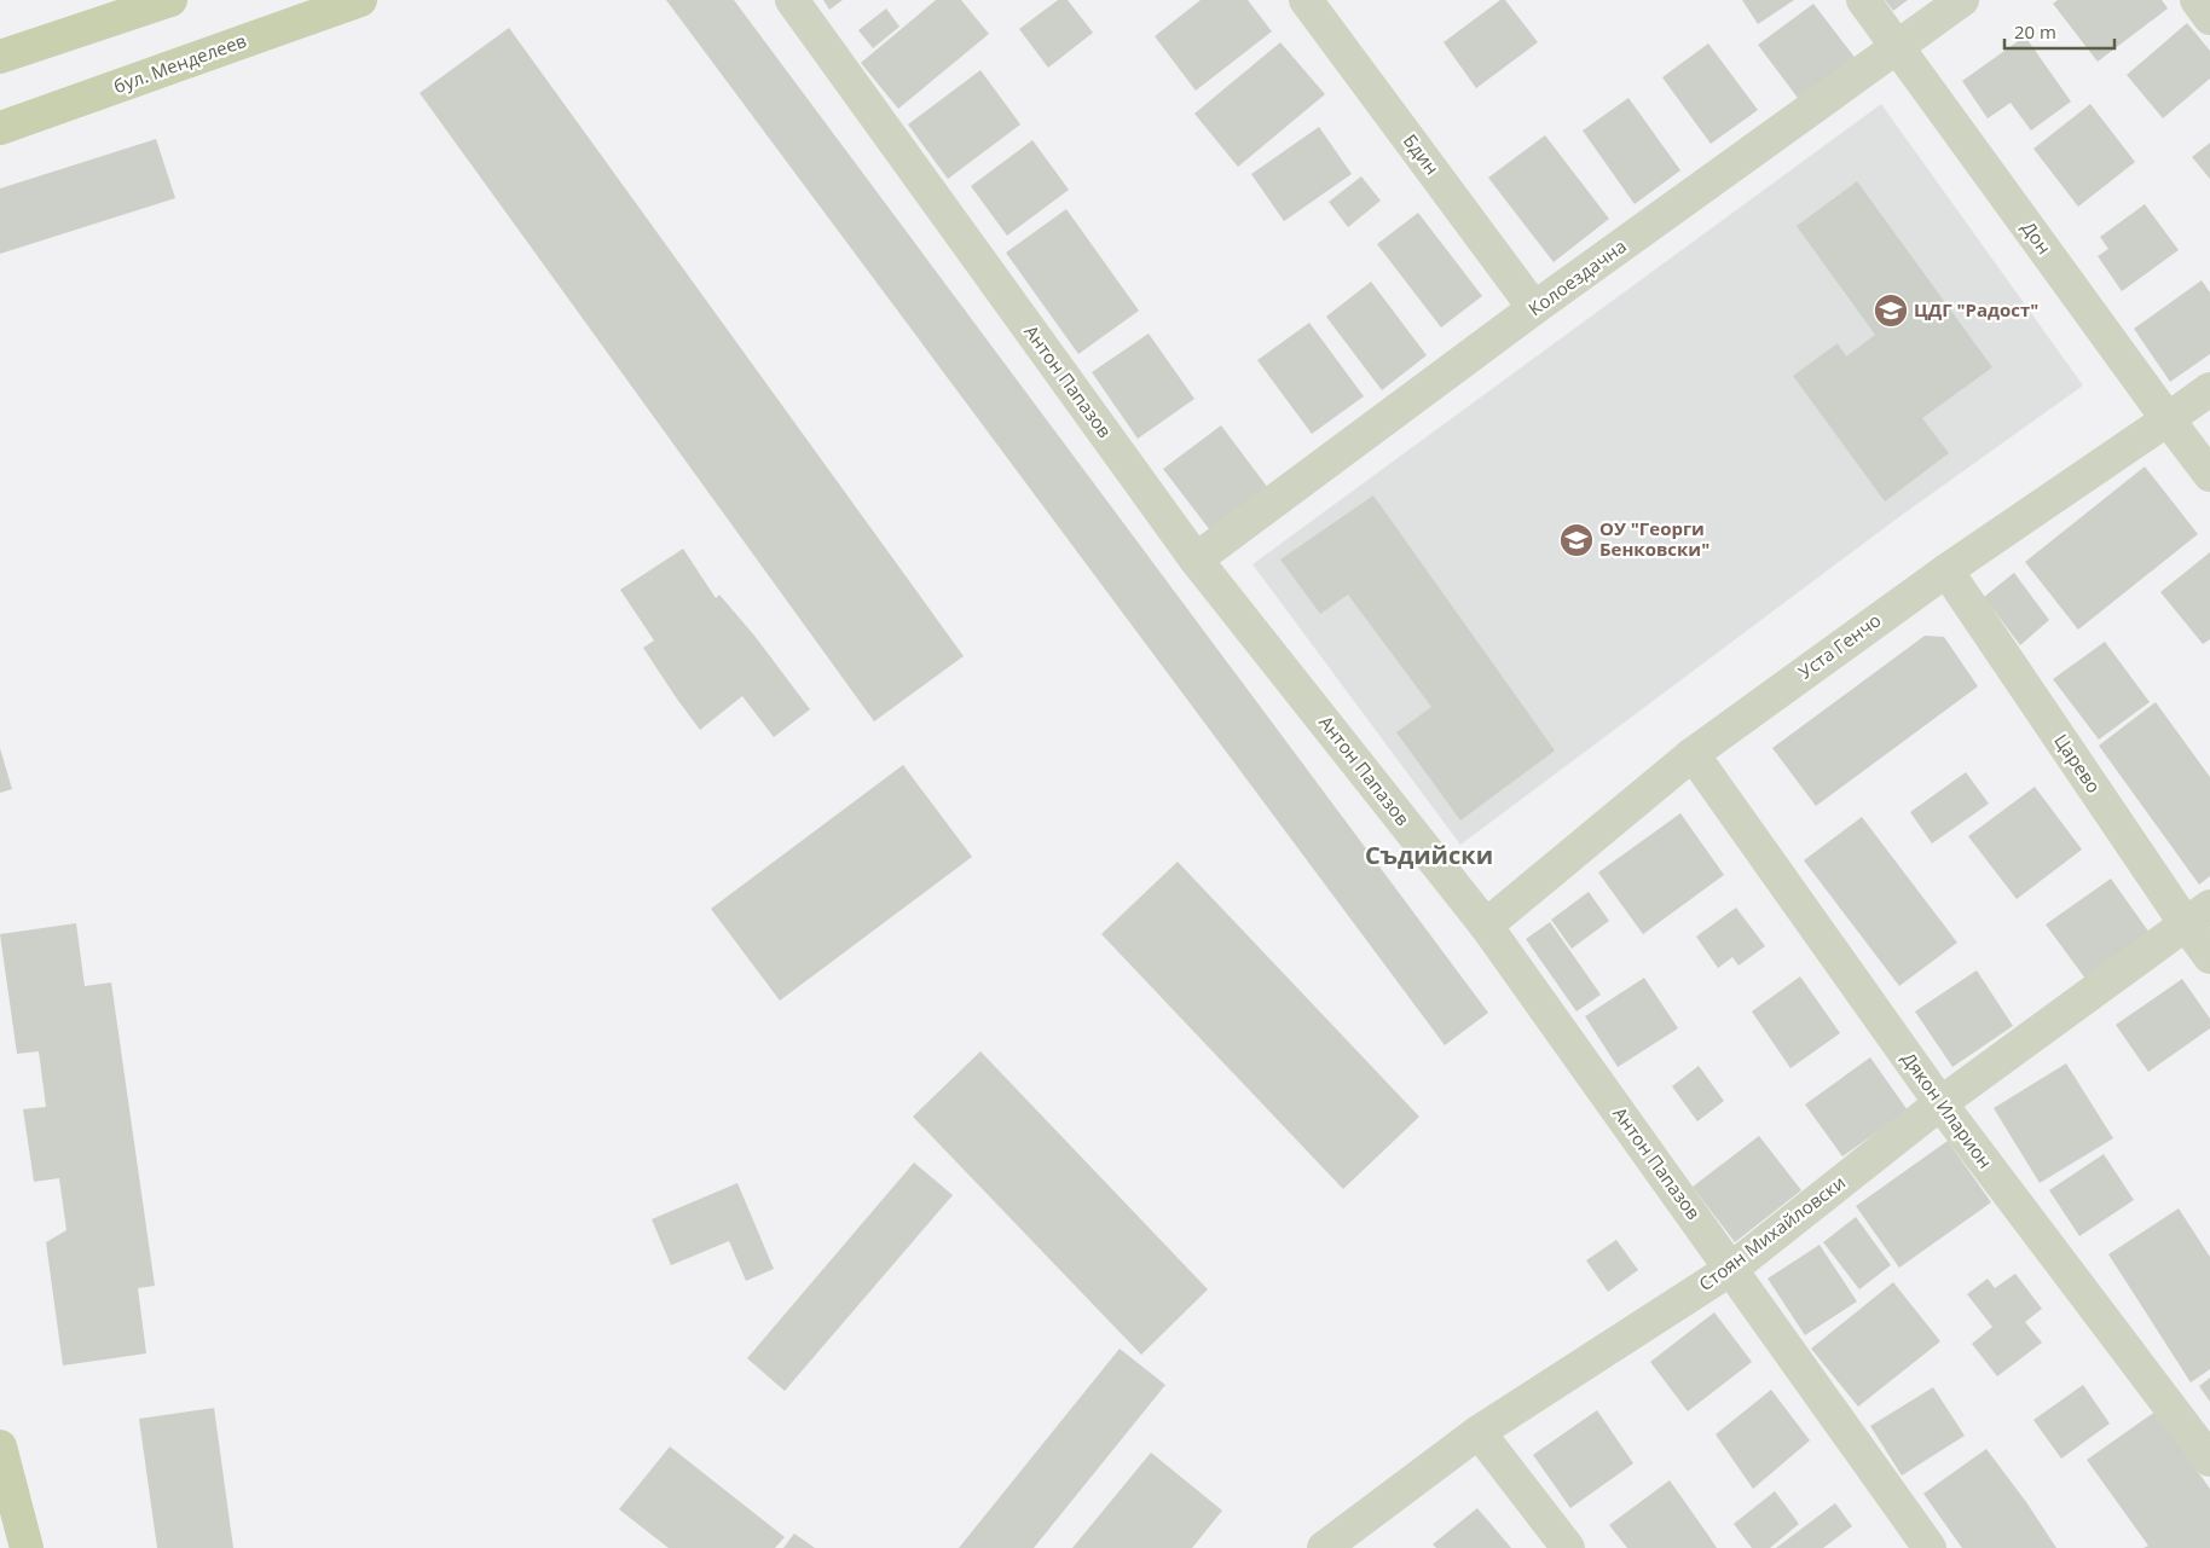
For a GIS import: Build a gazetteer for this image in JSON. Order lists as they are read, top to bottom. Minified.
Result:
{"streets":{"main road":["бул. Менделеев"],"street":["Бдин","Дон","Колоездачна","Антон Папазов","Уста Генчо","Царево","Дякон Иларион","Стоян Михайловски"]},"crossings":[["Бдин","Колоездачна"],["Дон","Колоездачна"],["Дон","Уста Генчо"],["Колоездачна","Антон Папазов"],["Антон Папазов","Уста Генчо"],["Антон Папазов","Стоян Михайловски"],["Уста Генчо","Царево"],["Уста Генчо","Дякон Иларион"],["Царево","Стоян Михайловски"],["Дякон Иларион","Стоян Михайловски"]],"districts":["Съдийски"],"places":{"school or university":["ЦДГ \"Радост\"","ОУ \"Георги Бенковски\""]},"scale_bar":"20 m"}
